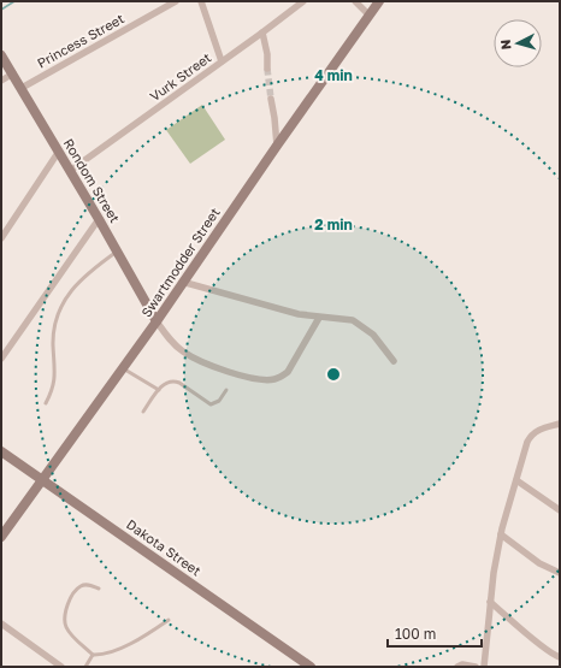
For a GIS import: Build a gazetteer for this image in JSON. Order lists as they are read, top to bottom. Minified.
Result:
{"streets":{"street":["Princess Street","Vurk Street","Rondom Street","Swartmodder Street","Dakota Street"]},"crossings":[["Princess Street","Rondom Street"],["Vurk Street","Rondom Street"],["Rondom Street","Swartmodder Street"],["Swartmodder Street","Dakota Street"]],"scale_bar":"100 m","north":"left","rings":["4 min","2 min"]}
